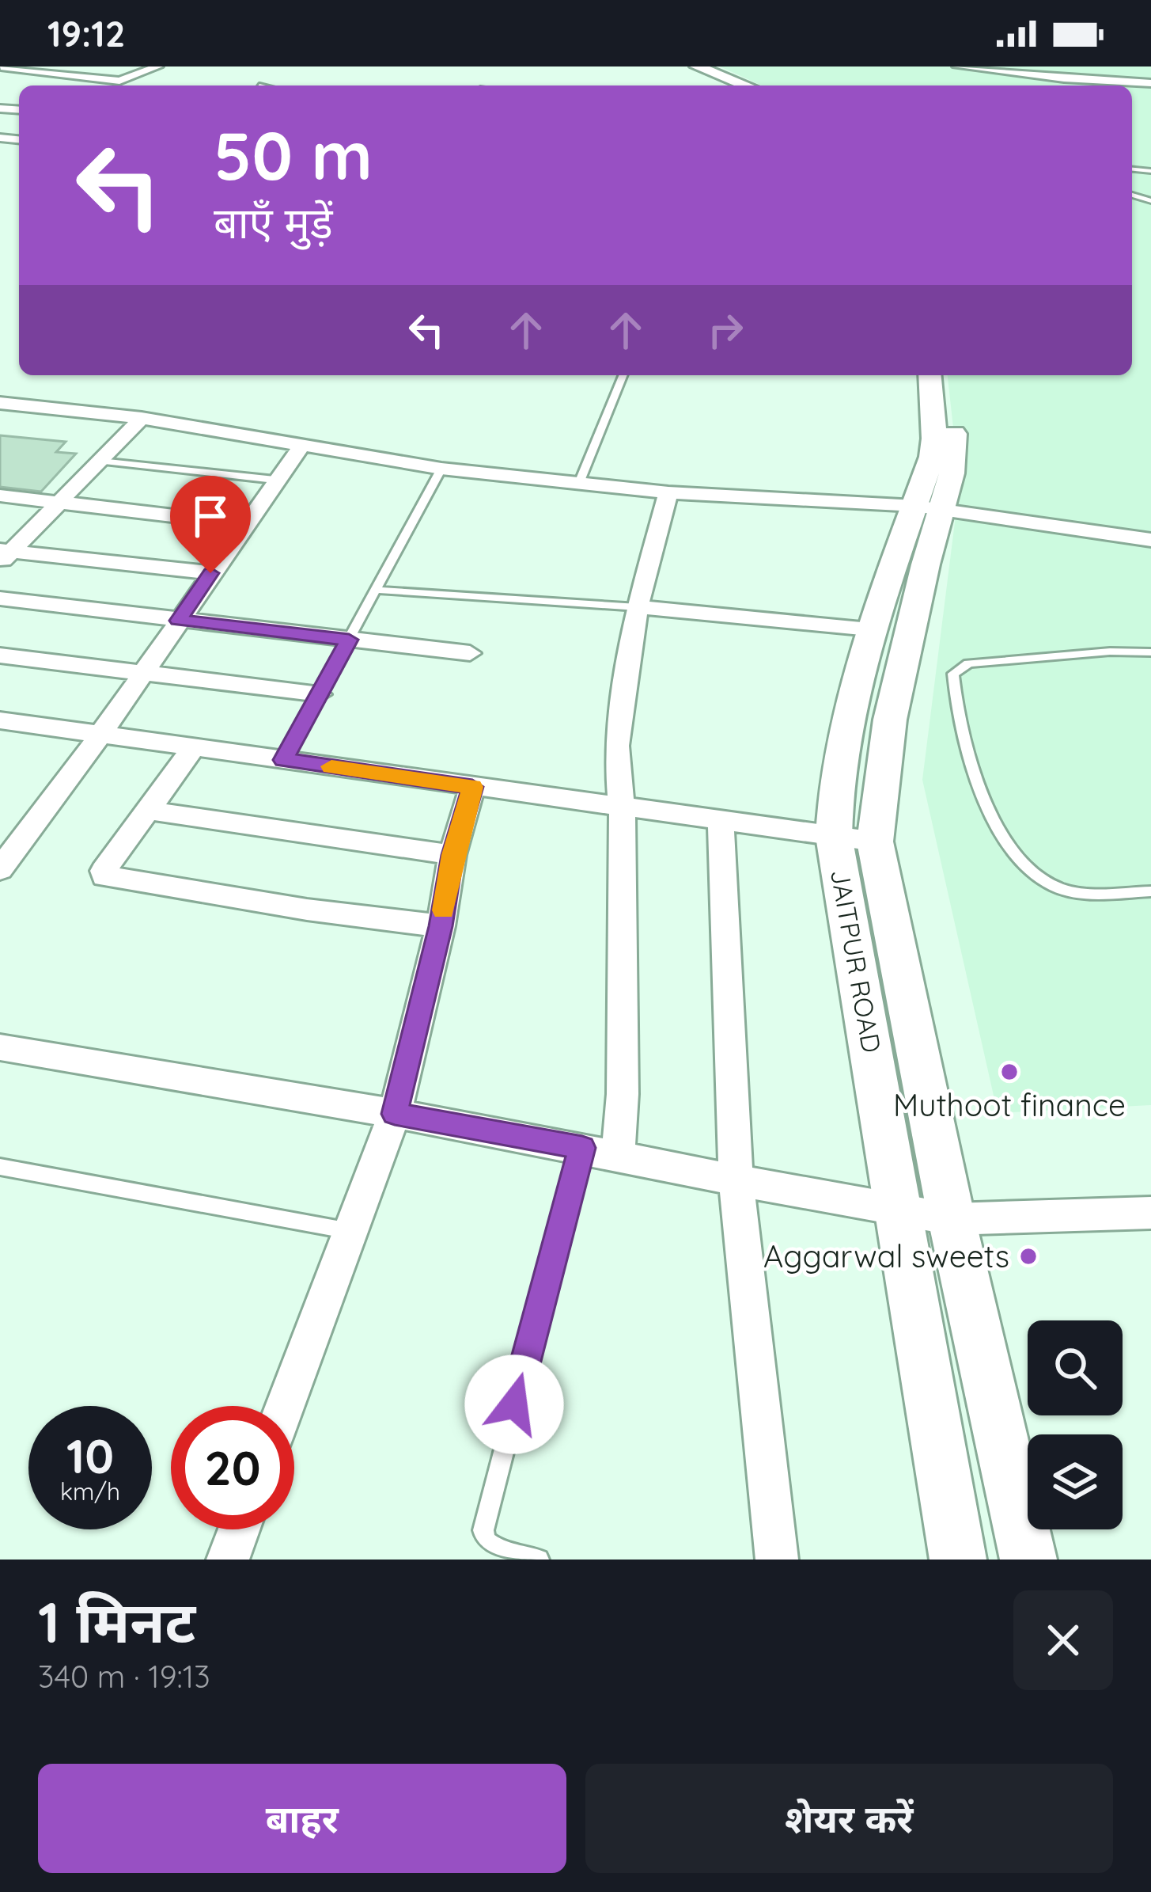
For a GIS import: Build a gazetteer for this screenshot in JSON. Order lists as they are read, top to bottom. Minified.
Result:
{"streets":{"street":["JAITPUR ROAD"]},"places":["Muthoot finance","Aggarwal sweets"],"page":{"status":"19:12","turn":["50 m","बाएँ मुड़ें"],"speed":"10 km/h","limit":"20","heading":["1 मिनट","340 m · 19:13"],"buttons":["बाहर","शेयर करें"]}}
